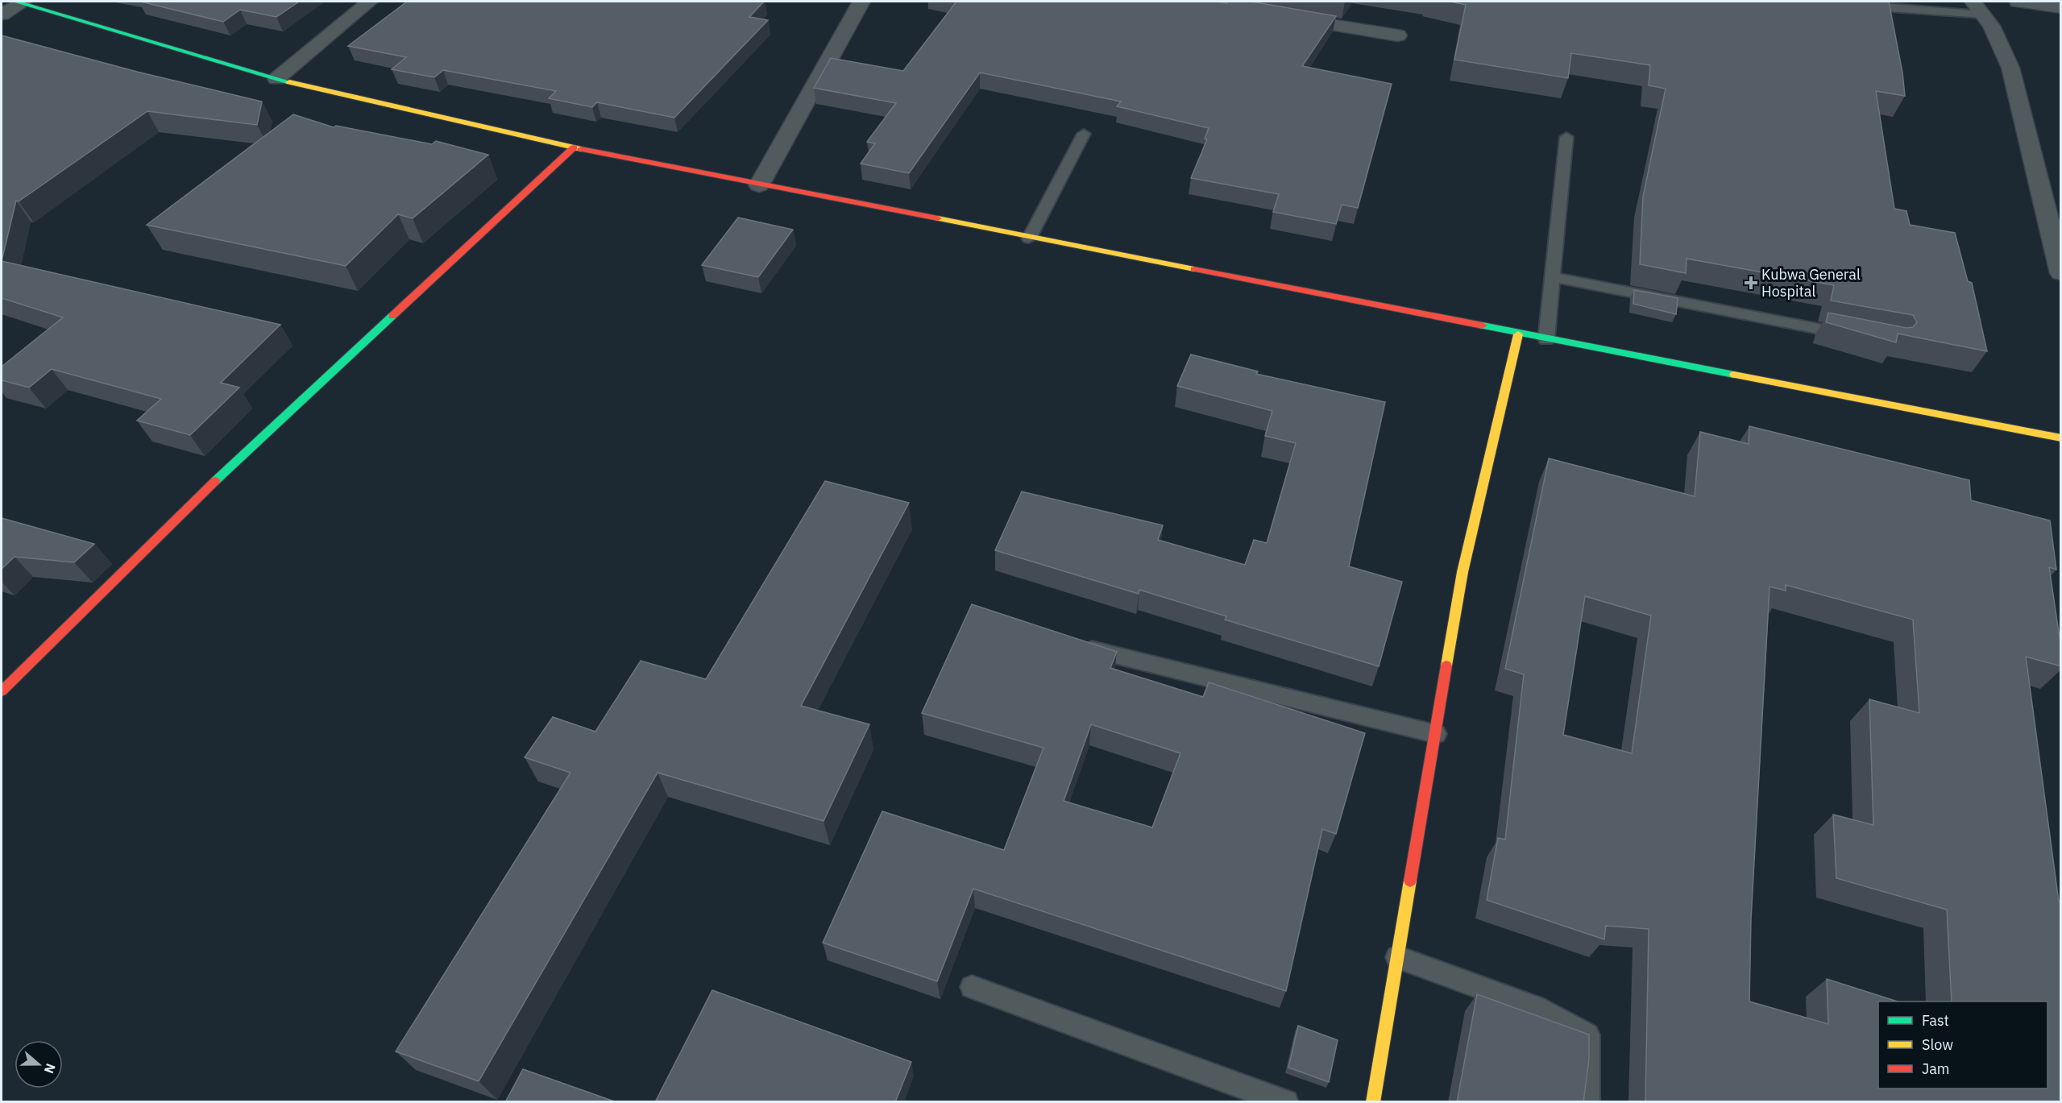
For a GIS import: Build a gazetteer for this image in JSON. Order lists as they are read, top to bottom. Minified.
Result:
{"places":{"health":["Kubwa General Hospital"]},"legend":["Fast","Slow","Jam"],"north":"right"}
